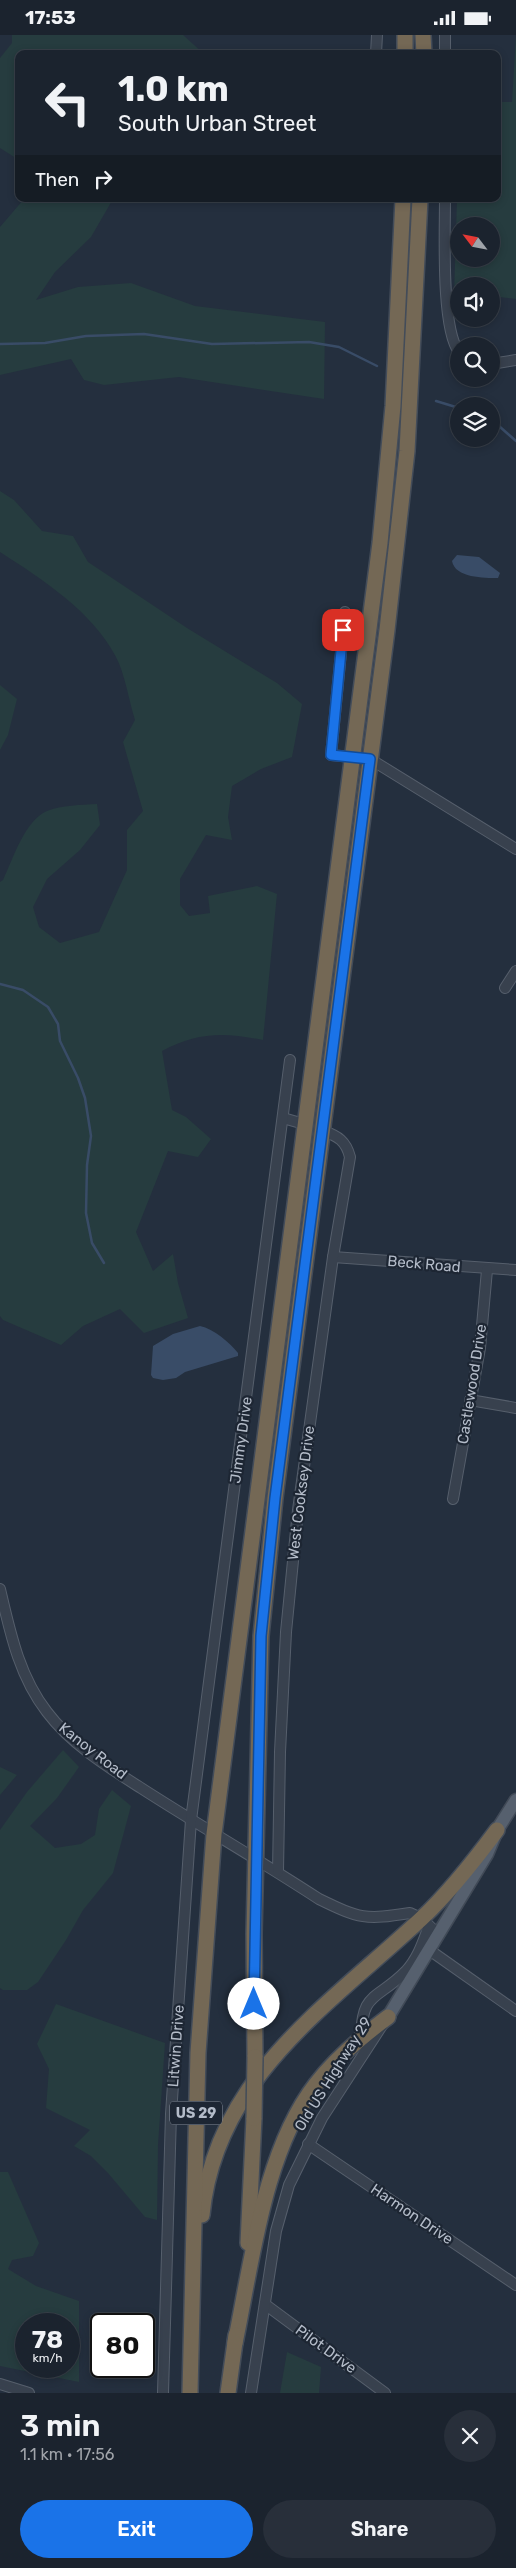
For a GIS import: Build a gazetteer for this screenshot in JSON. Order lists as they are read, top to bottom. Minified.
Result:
{"streets":{"highway":["US 29"],"main road":["Old US Highway 29"],"street":["Beck Road","Castlewood Drive","Jimmy Drive","West Cooksey Drive","Kanoy Road","Litwin Drive","Harmon Drive","Pilot Drive"]},"crossings":[["Beck Road","Castlewood Drive"],["Beck Road","West Cooksey Drive"],["Jimmy Drive","Kanoy Road"],["Jimmy Drive","Litwin Drive"],["West Cooksey Drive","Kanoy Road"],["Kanoy Road","Litwin Drive"],["Kanoy Road","Old US Highway 29"],["Kanoy Road","US 29"],["Old US Highway 29","Harmon Drive"],["Old US Highway 29","Pilot Drive"]],"north":"top left","page":{"status":"17:53","turn":["1.0 km","South Urban Street"],"then":"Then","speed":"78 km/h","limit":"80","heading":["3 min","1.1 km · 17:56"],"buttons":["Exit","Share"]}}
